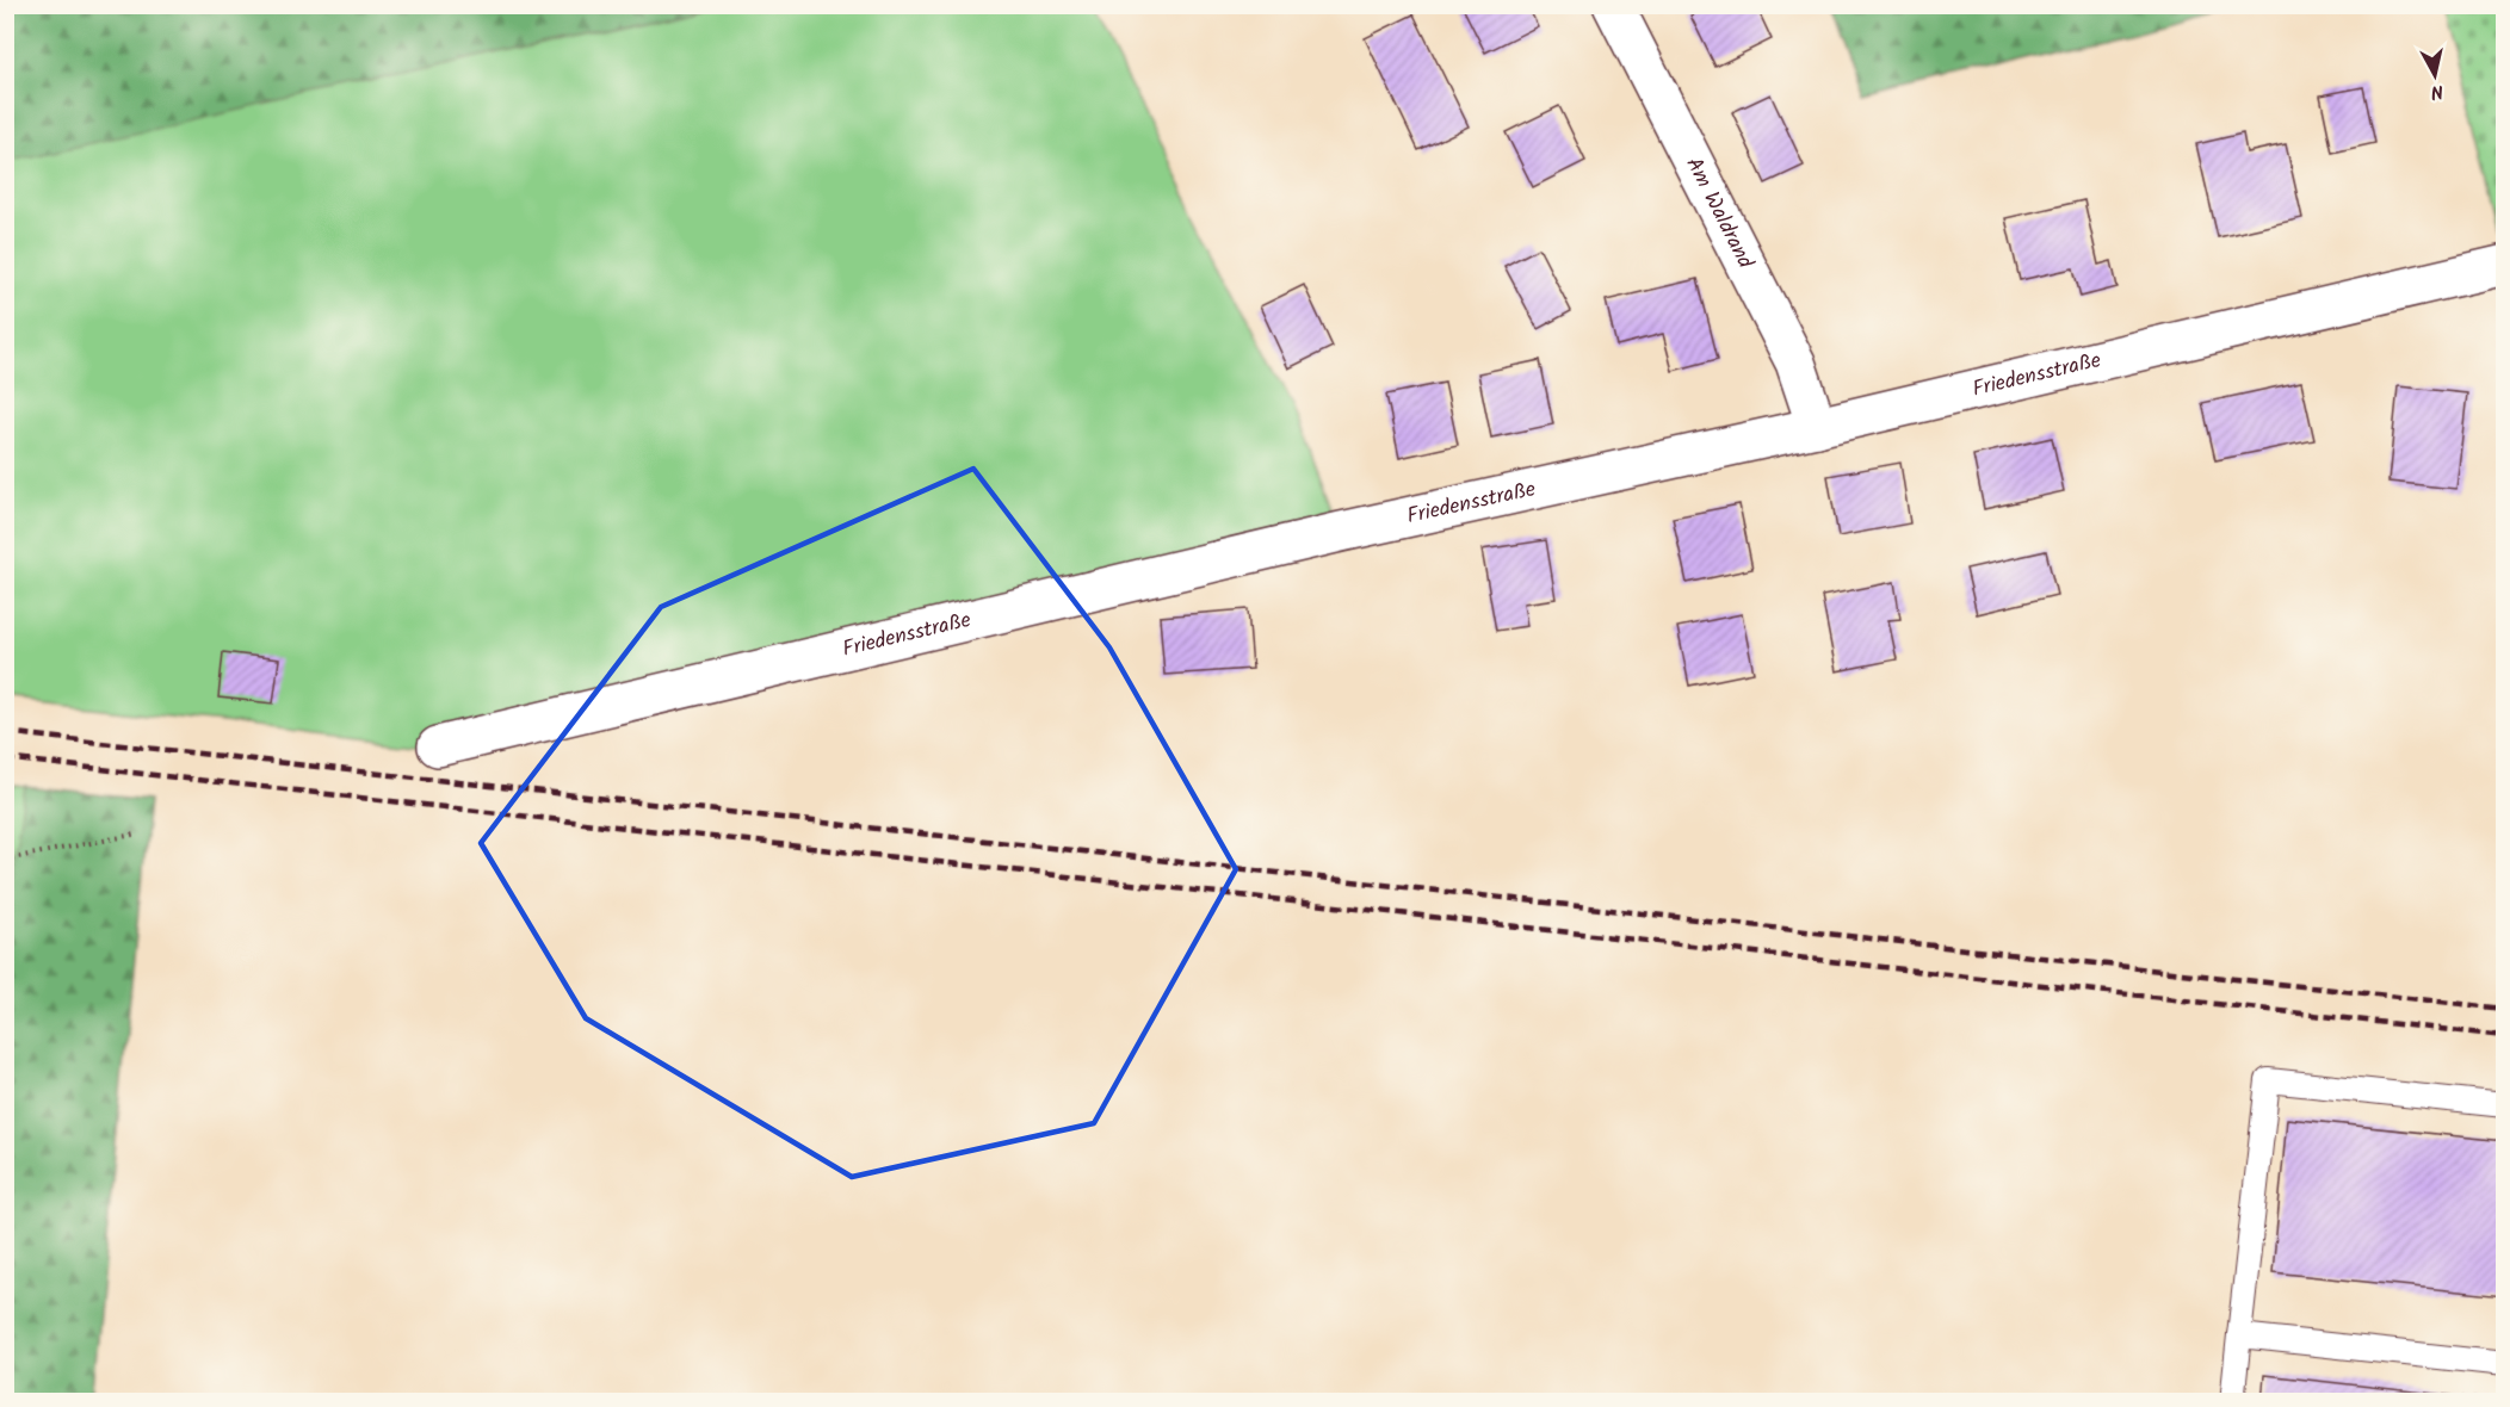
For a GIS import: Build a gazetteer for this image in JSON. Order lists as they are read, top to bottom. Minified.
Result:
{"streets":{"street":["Am Waldrand","Friedensstraße"]},"crossings":[["Am Waldrand","Friedensstraße"]],"north":"bottom"}
